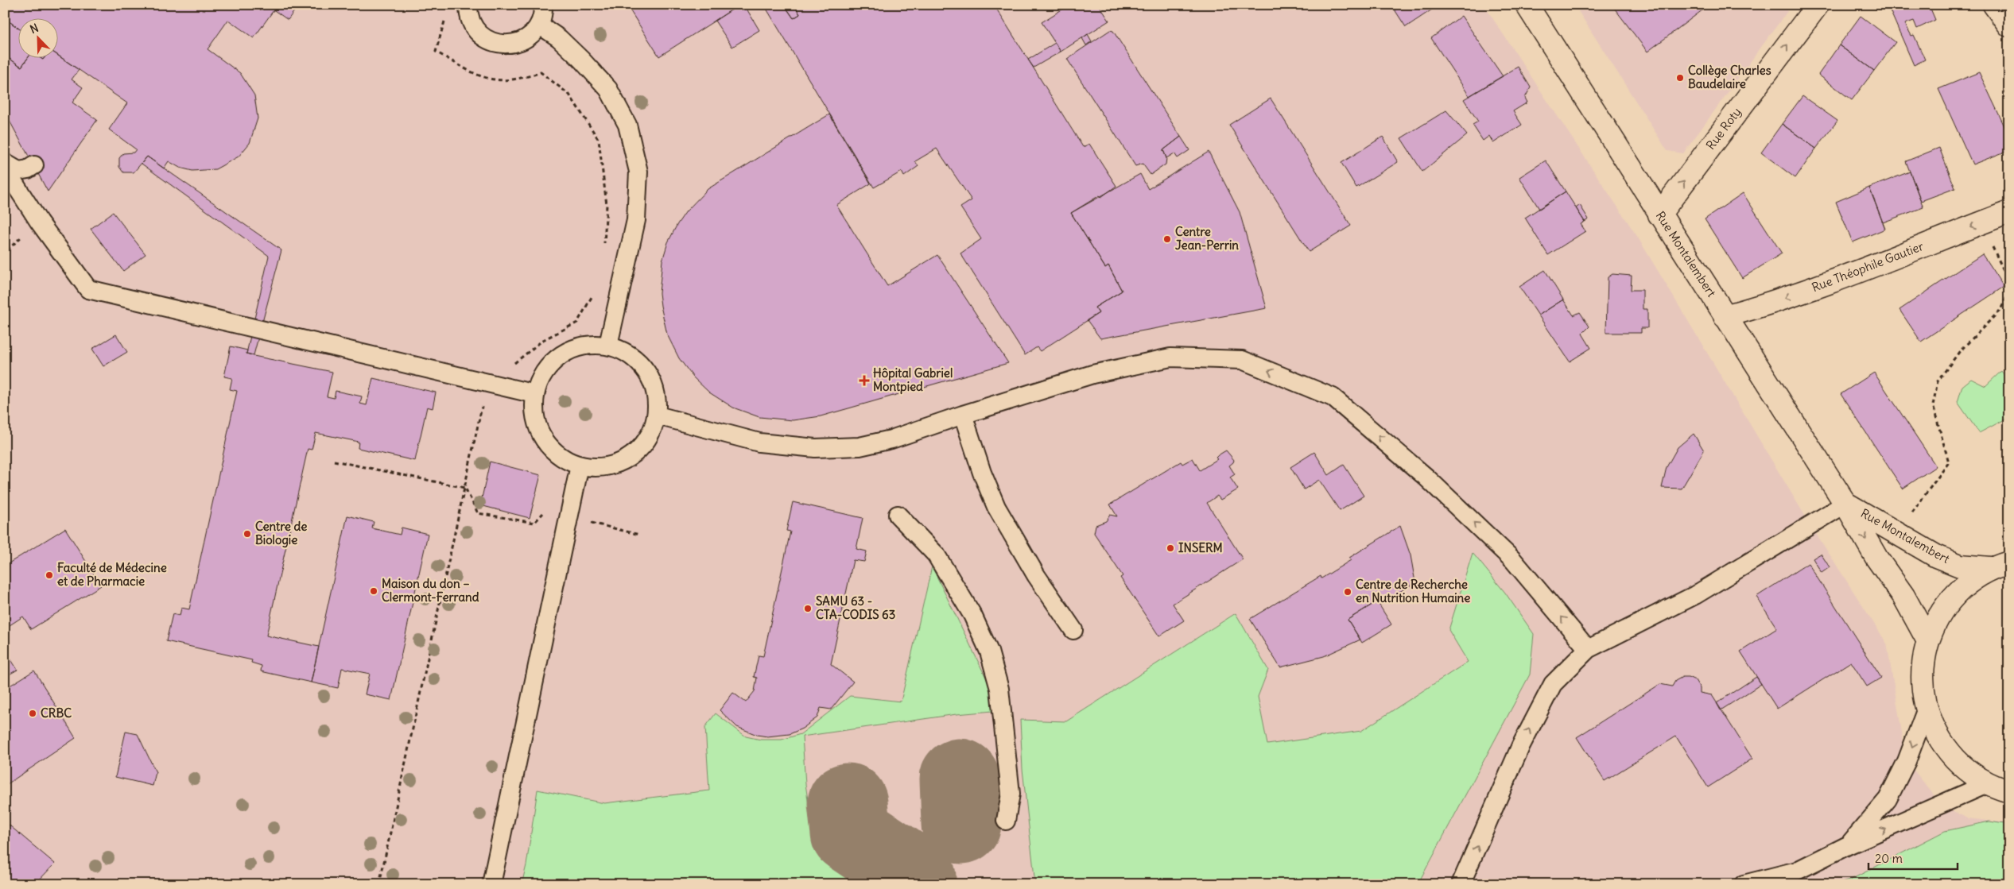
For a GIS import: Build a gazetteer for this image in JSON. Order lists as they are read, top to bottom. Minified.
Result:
{"streets":{"main road":["Rue Roty","Rue Montalembert","Rue Théophile Gautier"]},"crossings":[["Rue Roty","Rue Montalembert"],["Rue Montalembert","Rue Théophile Gautier"]],"one_way":["Rue Roty","Rue Théophile Gautier"],"places":{"other":["Collège Charles Baudelaire","Centre Jean-Perrin","Centre de Biologie","INSERM","Faculté de Médecine et de Pharmacie","Maison du don – Clermont-Ferrand","Centre de Recherche en Nutrition Humaine","SAMU 63 - CTA-CODIS 63","CRBC"],"health":["Hôpital Gabriel Montpied"]},"scale_bar":"20 m","north":"top left"}
